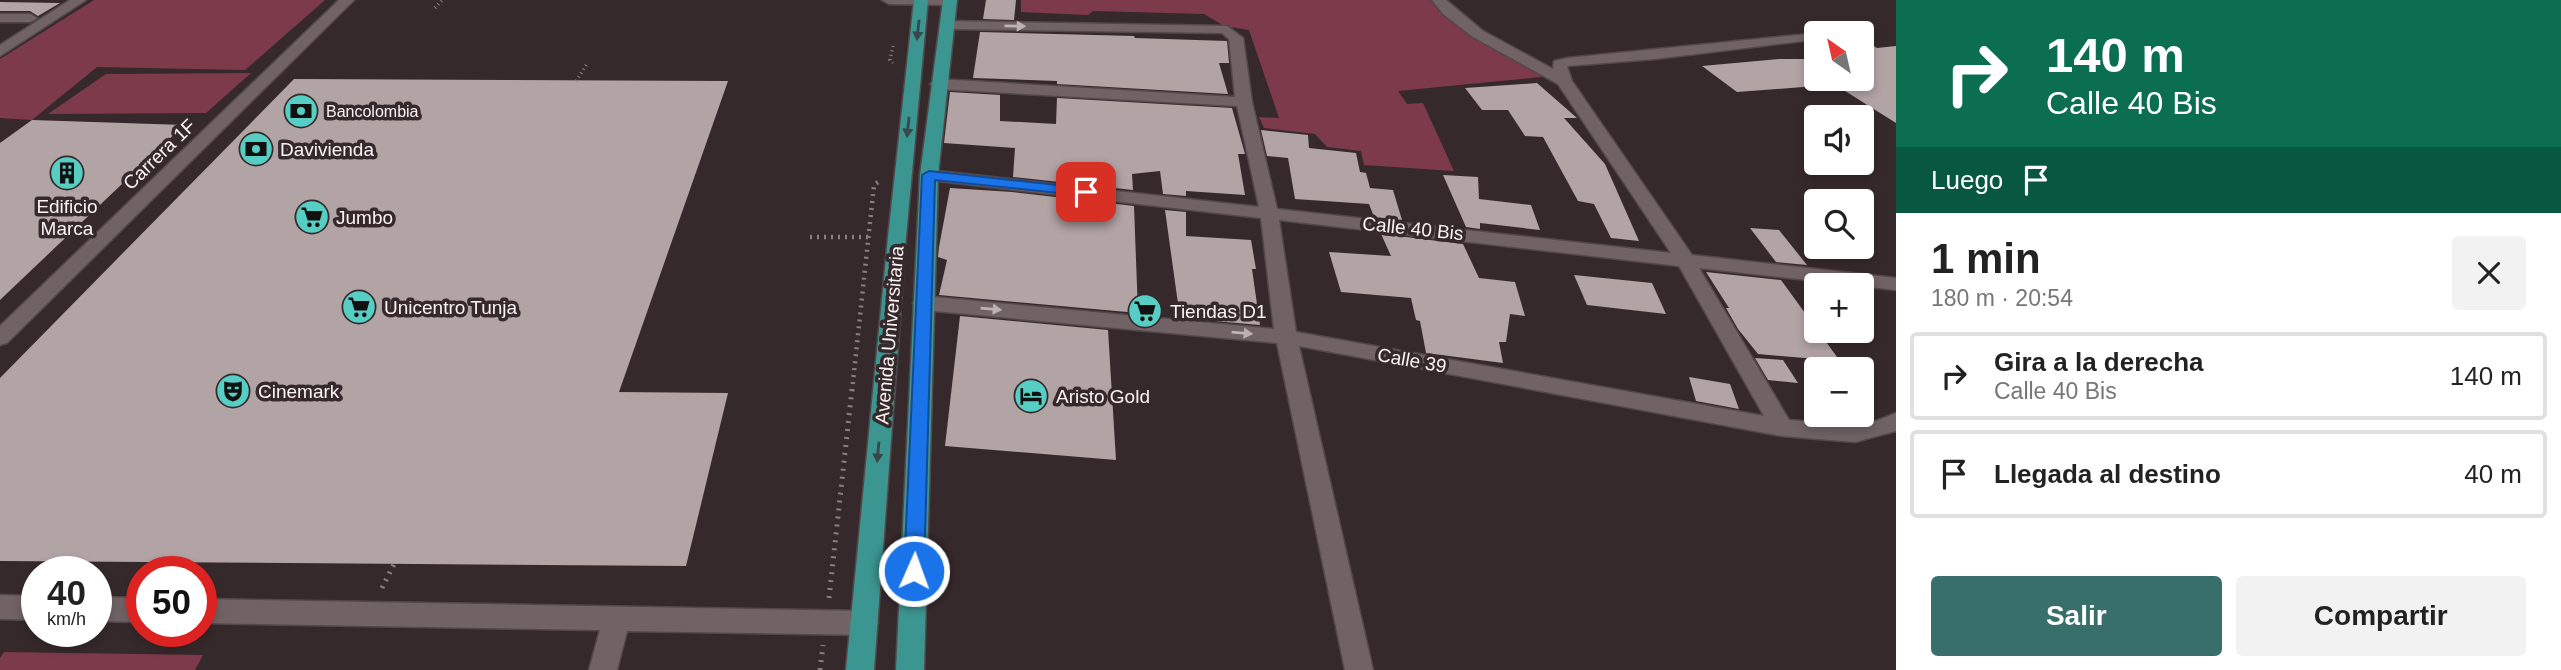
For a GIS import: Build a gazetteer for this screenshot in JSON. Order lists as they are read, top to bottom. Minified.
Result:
{"streets":{"main road":["Avenida Universitaria"],"street":["Carrera 1F","Calle 40 Bis","Calle 39"]},"crossings":[["Calle 40 Bis","Avenida Universitaria"],["Avenida Universitaria","Calle 39"]],"one_way":["Calle 39"],"places":{"bank":["Bancolombia","Davivienda"],"building":["Edificio Marca"],"supermarket":["Jumbo","Unicentro Tunja","Tiendas D1"],"theatre":["Cinemark"],"hotel":["Aristo Gold"]},"north":"top left","page":{"turn":["140 m","Calle 40 Bis"],"map_buttons":["+","−"],"then":"Luego","heading":["1 min","180 m · 20:54"],"list":[{"name":"Gira a la derecha","note":"Calle 40 Bis","value":"140 m"},{"name":"Llegada al destino","value":"40 m"}],"speed":"40 km/h","limit":"50","buttons":["Salir","Compartir"]}}
